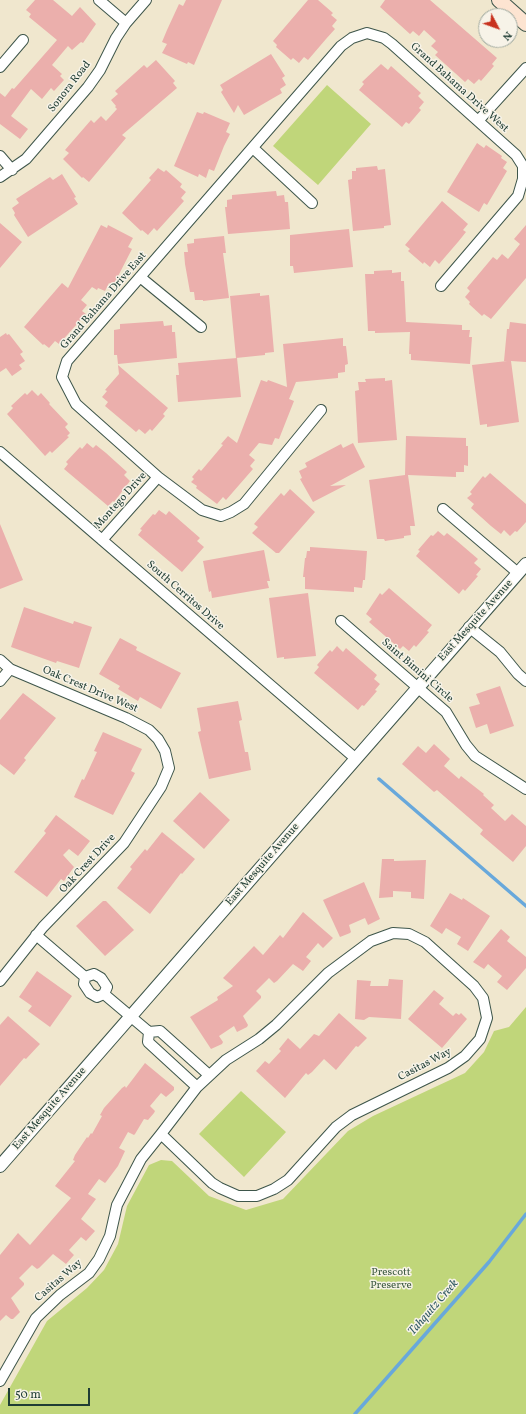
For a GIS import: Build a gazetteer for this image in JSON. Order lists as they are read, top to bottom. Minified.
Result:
{"streets":{"street":["Sonora Road","Grand Bahama Drive West","Grand Bahama Drive East","Montego Drive","South Cerritos Drive","East Mesquite Avenue","Saint Bimini Circle","Oak Crest Drive West","Oak Crest Drive","Casitas Way"]},"crossings":[["Grand Bahama Drive West","Grand Bahama Drive East"],["Grand Bahama Drive East","Montego Drive"],["Montego Drive","South Cerritos Drive"],["South Cerritos Drive","East Mesquite Avenue"],["East Mesquite Avenue","Saint Bimini Circle"],["Oak Crest Drive West","Oak Crest Drive"]],"water":["Tahquitz Creek"],"parks":["Prescott Preserve"],"scale_bar":"50 m","north":"bottom right"}
